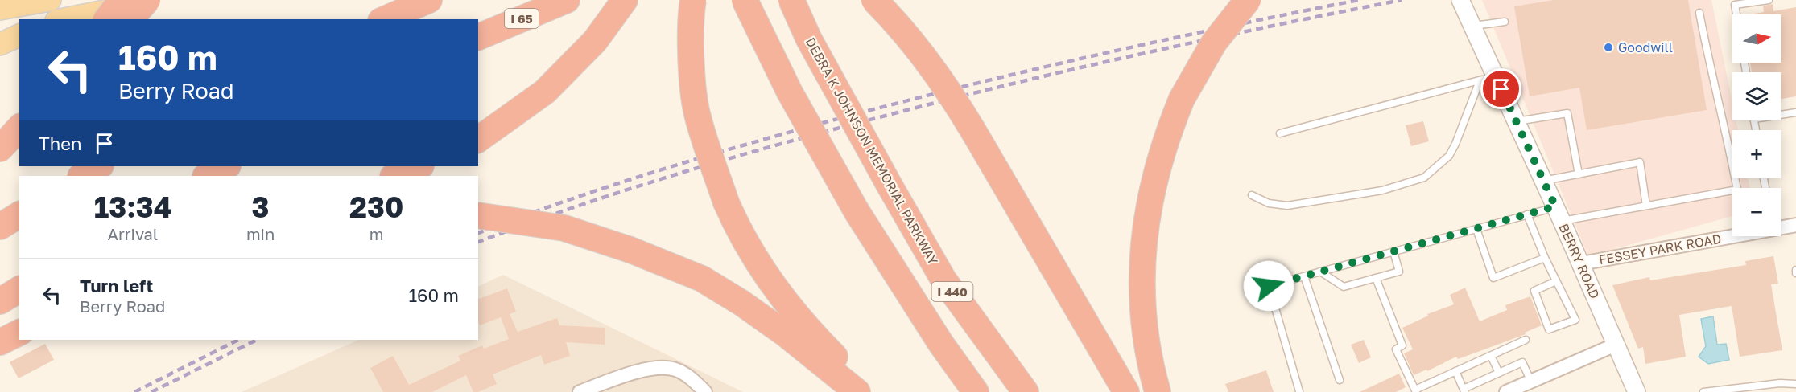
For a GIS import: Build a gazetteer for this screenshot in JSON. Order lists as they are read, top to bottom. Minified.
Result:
{"streets":{"highway":["I 65","DEBRA K JOHNSON MEMORIAL PARKWAY","I 440"],"street":["FESSEY PARK ROAD","BERRY ROAD"]},"crossings":[["FESSEY PARK ROAD","BERRY ROAD"]],"places":["Goodwill"],"north":"right","page":{"map_buttons":["+","−"],"turn":["160 m","Berry Road"],"then":"Then","eta":["13:34","Arrival","3","min","230","m"],"list":[{"name":"Turn left","note":"Berry Road","value":"160 m"}]}}
